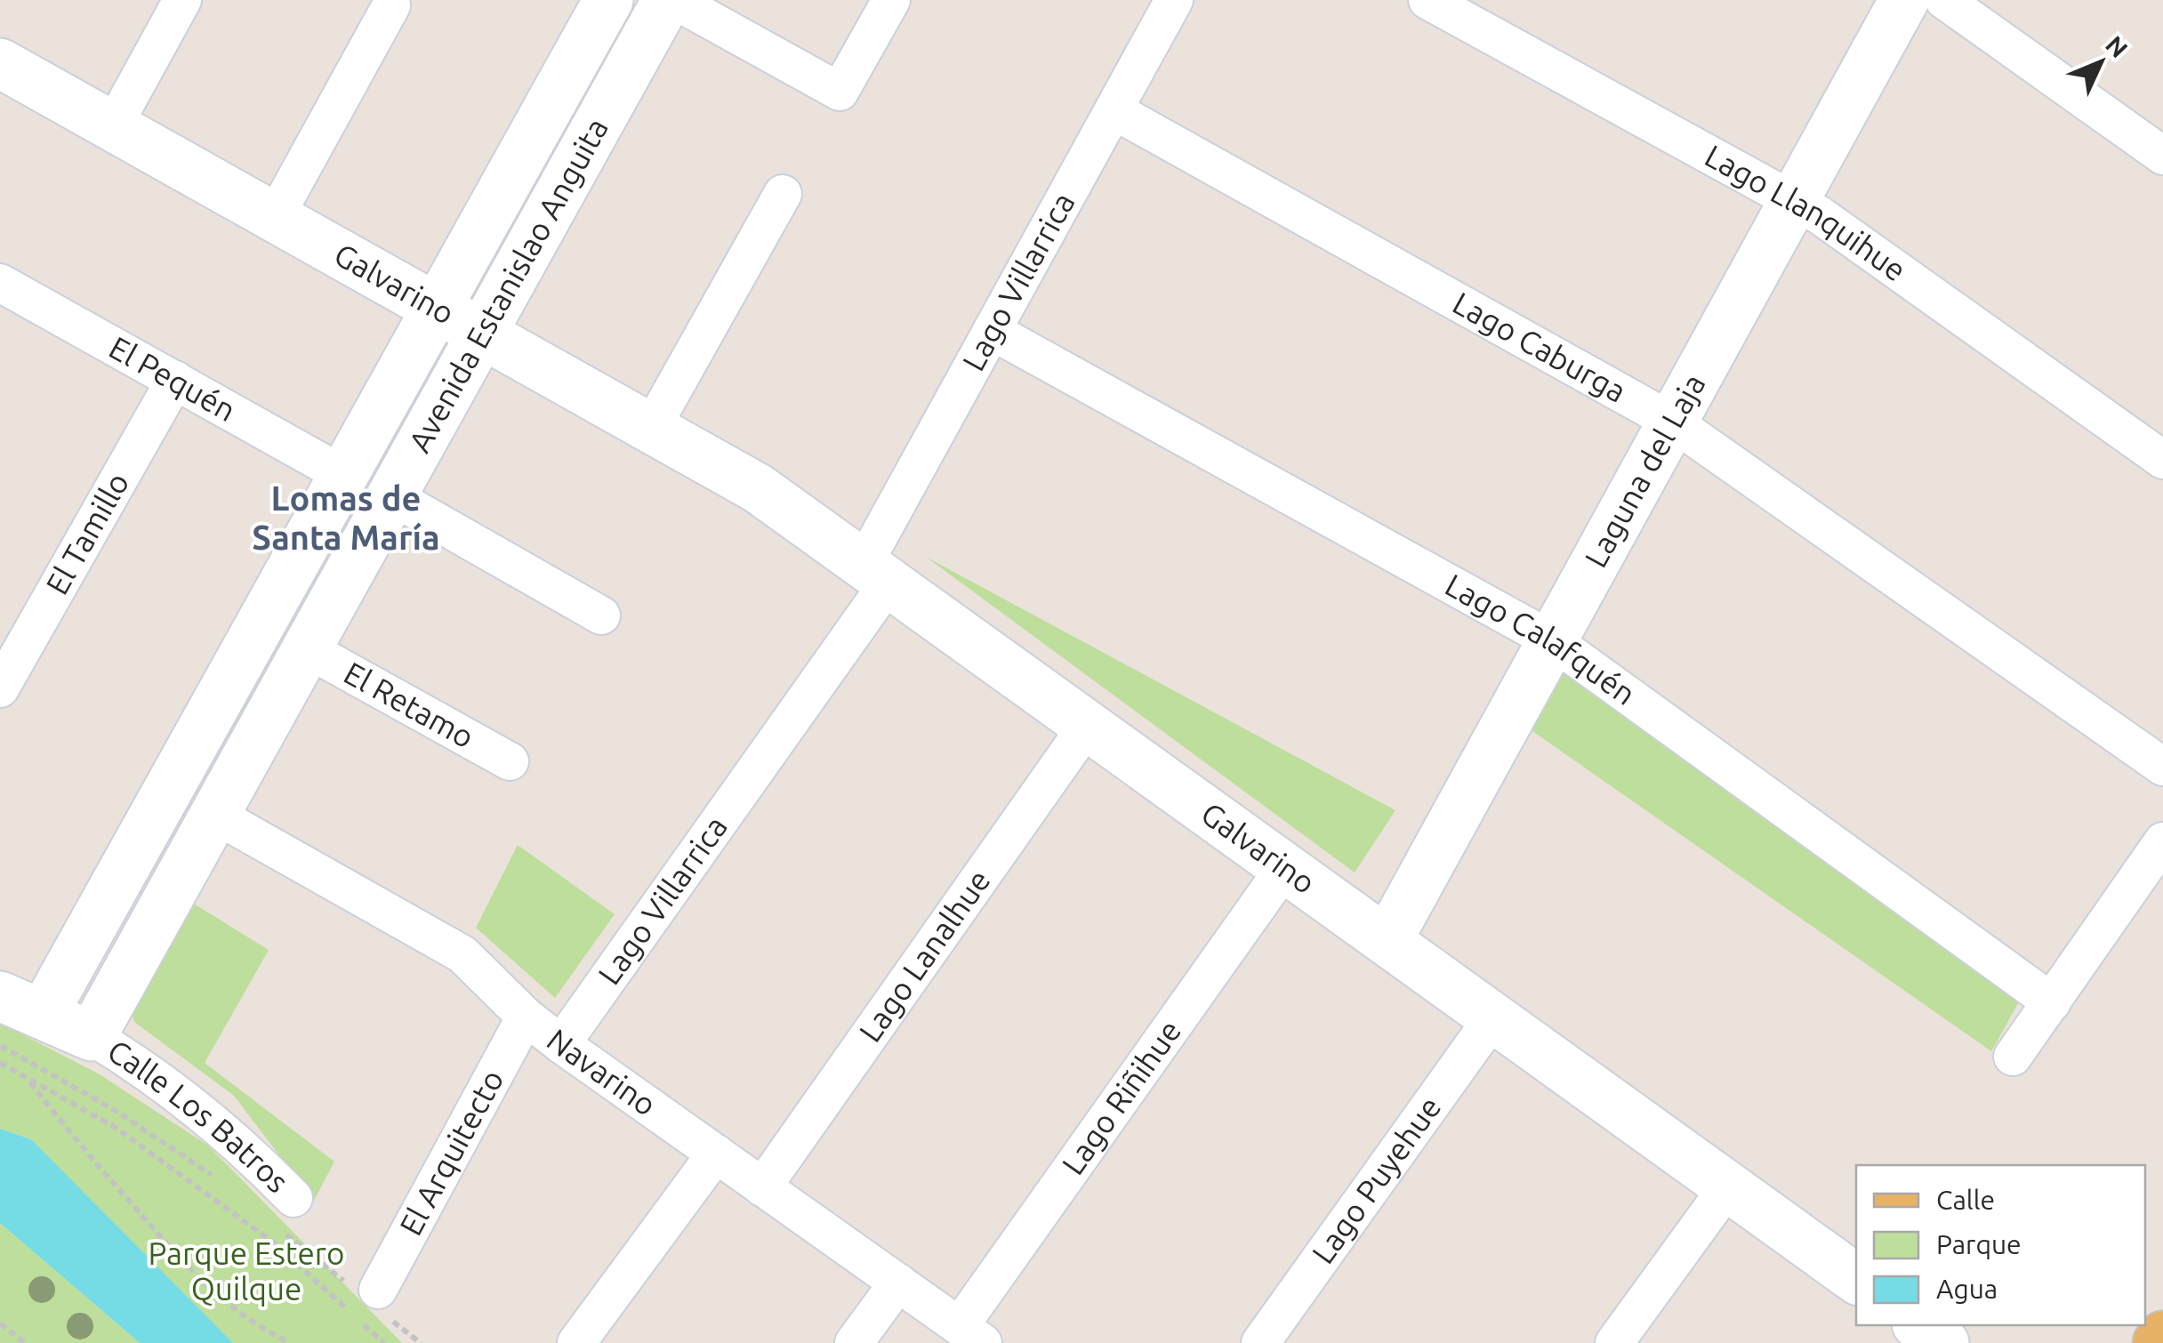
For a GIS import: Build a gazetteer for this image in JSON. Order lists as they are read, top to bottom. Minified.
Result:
{"streets":{"street":["Lago Llanquihue","Lago Villarrica","Galvarino","Avenida Estanislao Anguita","Lago Caburga","El Pequén","Laguna del Laja","El Tamillo","Lago Calafquén","El Retamo","Lago Lanalhue","Navarino","Lago Riñihue","Calle Los Batros","El Arquitecto","Lago Puyehue"]},"crossings":[["Lago Llanquihue","Laguna del Laja"],["Lago Villarrica","Galvarino"],["Lago Villarrica","Lago Caburga"],["Lago Villarrica","Lago Calafquén"],["Lago Villarrica","Navarino"],["Galvarino","Avenida Estanislao Anguita"],["Galvarino","Laguna del Laja"],["Galvarino","Lago Lanalhue"],["Galvarino","Lago Riñihue"],["Galvarino","Lago Puyehue"],["Avenida Estanislao Anguita","El Pequén"],["Avenida Estanislao Anguita","El Retamo"],["Avenida Estanislao Anguita","Navarino"],["Avenida Estanislao Anguita","Calle Los Batros"],["Lago Caburga","Laguna del Laja"],["El Pequén","El Tamillo"],["Laguna del Laja","Lago Calafquén"],["Lago Lanalhue","Navarino"],["Navarino","Lago Riñihue"],["Navarino","El Arquitecto"]],"districts":["Lomas de Santa María"],"parks":["Parque Estero Quilque"],"legend":["Calle","Parque","Agua"],"north":"top right"}
